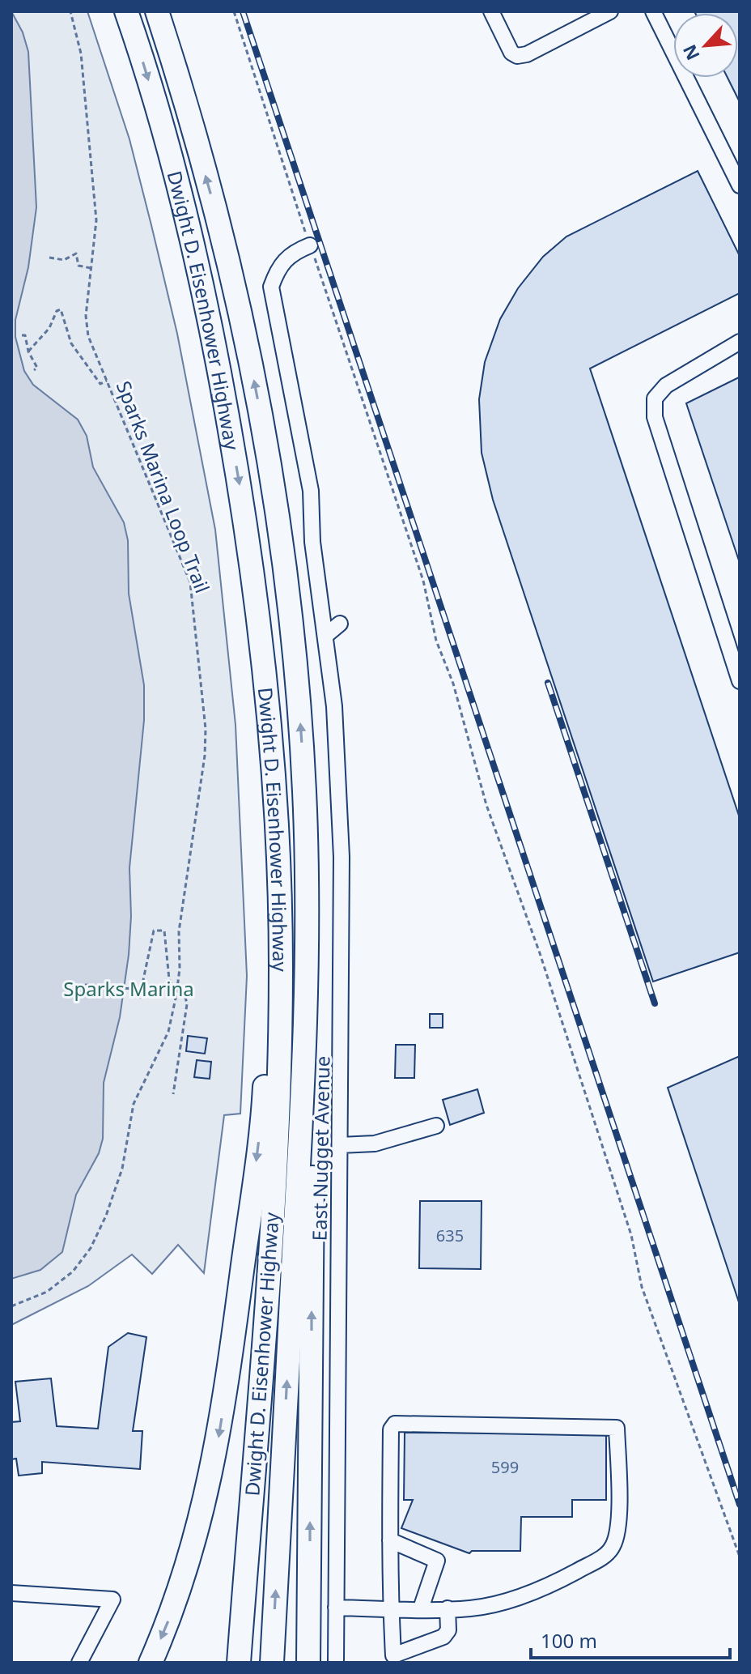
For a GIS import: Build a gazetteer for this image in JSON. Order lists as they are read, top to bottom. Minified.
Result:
{"streets":{"highway":["Dwight D. Eisenhower Highway"],"street":["East Nugget Avenue"],"path":["Sparks Marina Loop Trail"]},"parks":["Sparks Marina"],"house_numbers":["635","599"],"scale_bar":"100 m","north":"bottom left"}
